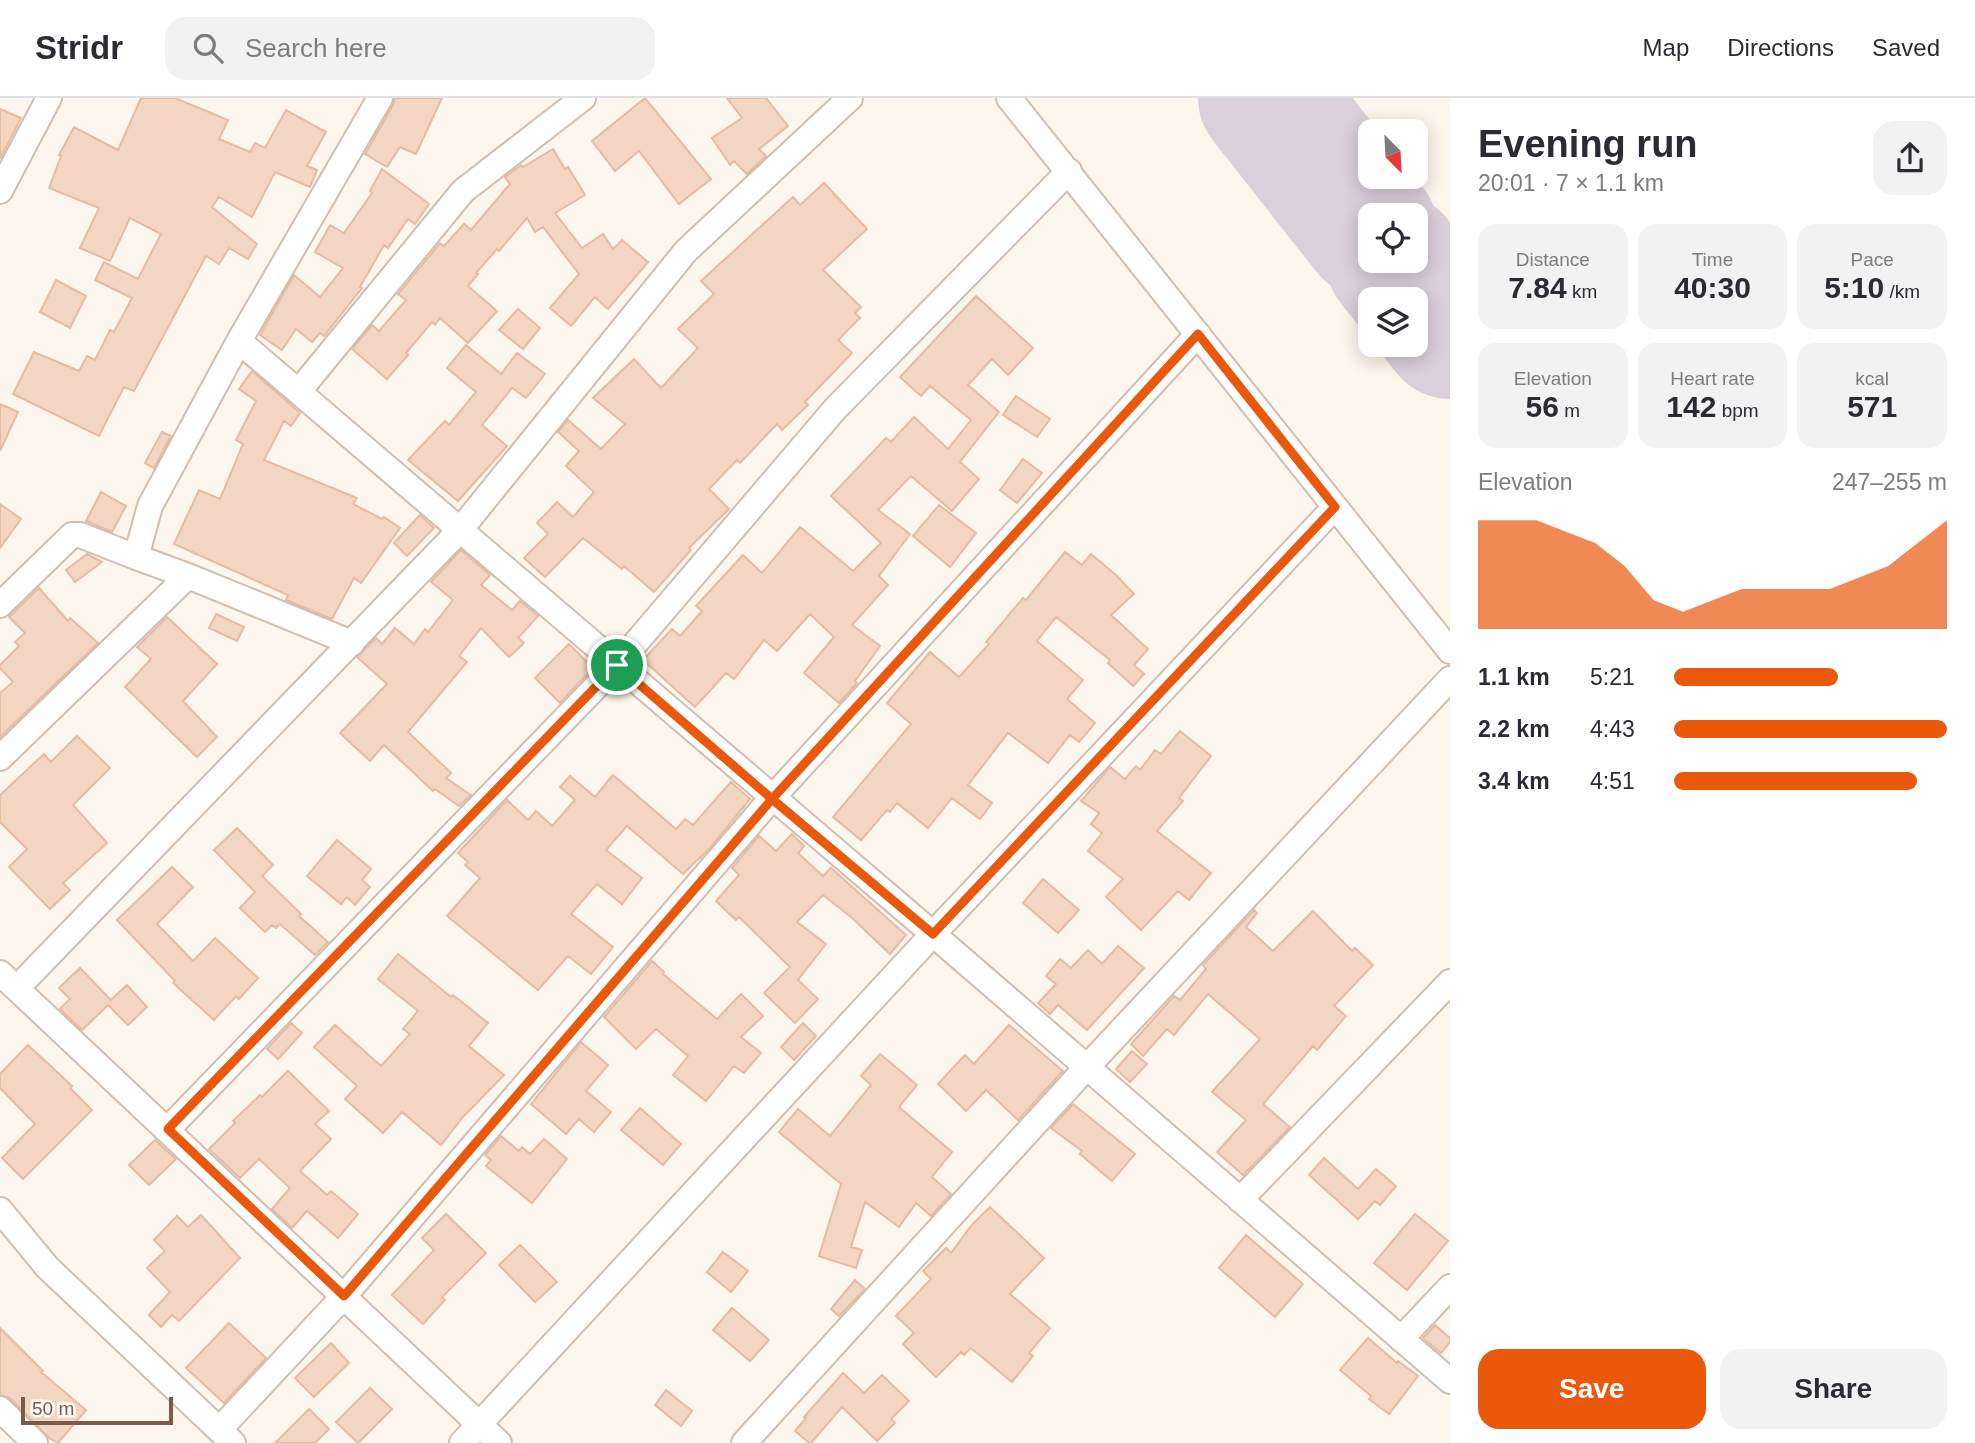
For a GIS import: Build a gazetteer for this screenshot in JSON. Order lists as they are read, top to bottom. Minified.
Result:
{"scale_bar":"50 m","north":"bottom right","page":{"header":"Stridr","search":"Search here","nav":["Map","Directions","Saved"],"heading":["Evening run","20:01 · 7 × 1.1 km"],"stats":[["Distance","7.84 km"],["Time","40:30"],["Pace","5:10 /km"],["Elevation","56 m"],["Heart rate","142 bpm"],["kcal","571"]],"chart":["Elevation","247–255 m"],"list":[{"name":"1.1 km","note":"5:21"},{"name":"2.2 km","note":"4:43"},{"name":"3.4 km","note":"4:51"}],"buttons":["Save","Share"],"scale":"50 m"}}
